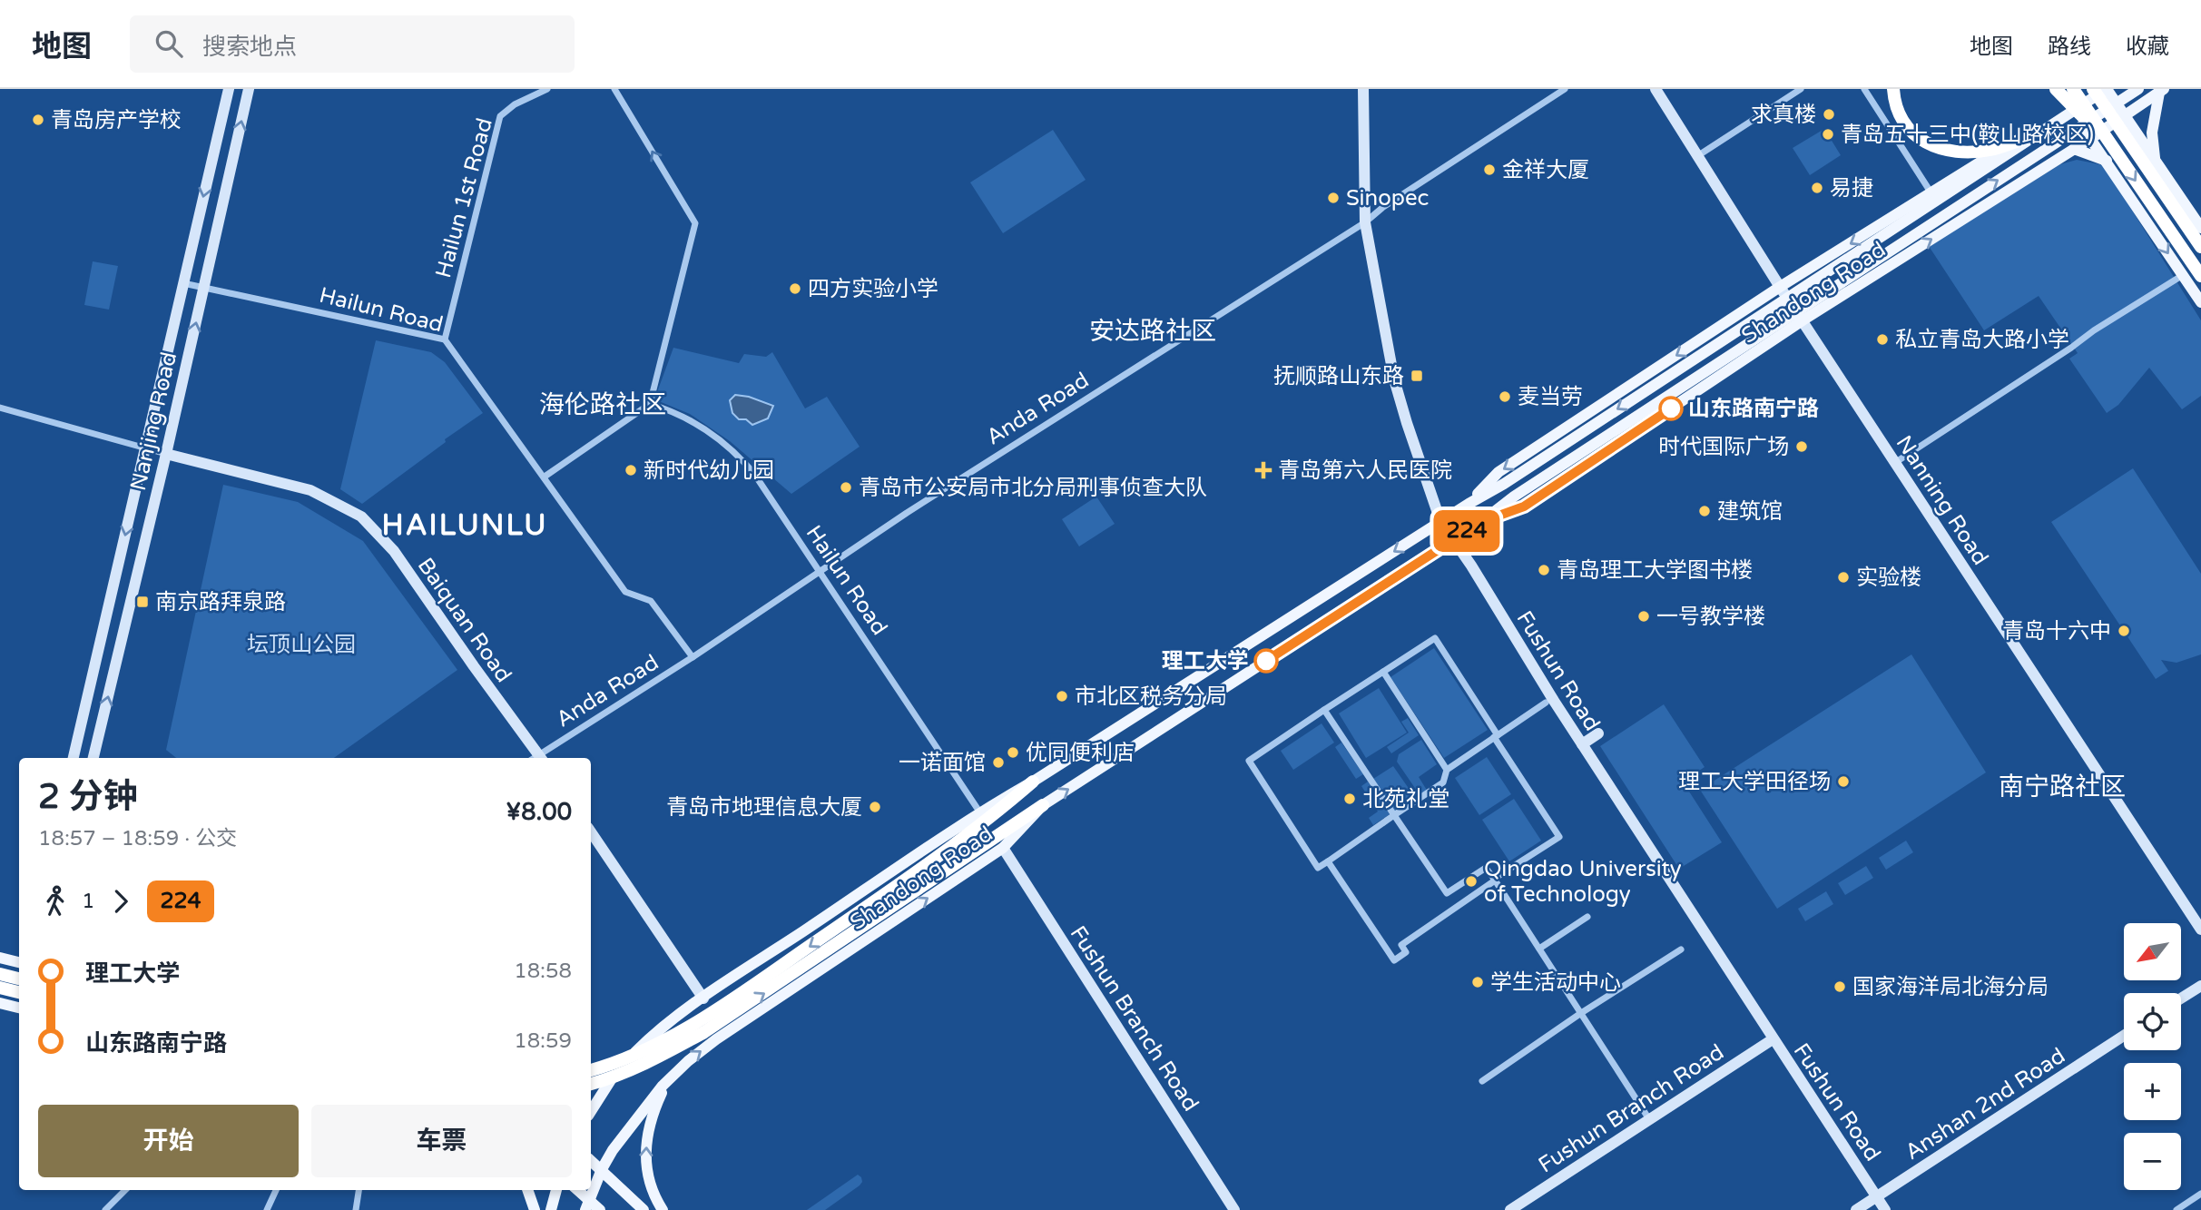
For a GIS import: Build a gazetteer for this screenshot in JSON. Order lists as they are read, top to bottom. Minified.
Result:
{"streets":{"main road":["Shandong Road"],"street":["Hailun 1st Road","Hailun Road","Anda Road","Nanjing Road","Nanning Road","Baiquan Road","Fushun Road","Fushun Branch Road","Anshan 2nd Road"]},"crossings":[["Hailun 1st Road","Hailun Road"],["Shandong Road","Hailun Road"],["Shandong Road","Nanning Road"],["Shandong Road","Fushun Road"],["Shandong Road","Fushun Branch Road"],["Hailun Road","Anda Road"],["Hailun Road","Nanjing Road"],["Anda Road","Fushun Road"],["Nanjing Road","Baiquan Road"],["Fushun Road","Fushun Branch Road"],["Fushun Road","Anshan 2nd Road"]],"districts":["安达路社区","海伦路社区","HAILUNLU","南宁路社区"],"parks":["坛顶山公园"],"places":{"other":["求真楼","青岛房产学校","青岛五十三中(鞍山路校区)","金祥大厦","易捷","Sinopec","四方实验小学","私立青岛大路小学","麦当劳","山东路南宁路","时代国际广场","新时代幼儿园","青岛市公安局市北分局刑事侦查大队","建筑馆","青岛理工大学图书楼","实验楼","一号教学楼","青岛十六中","理工大学","市北区税务分局","优同便利店","一诺面馆","理工大学田径场","北苑礼堂","青岛市地理信息大厦","Qingdao University of Technology","学生活动中心","国家海洋局北海分局"],"transit":["抚顺路山东路","南京路拜泉路"],"health":["青岛第六人民医院"]},"lines":["bus line 224"],"north":"bottom left","page":{"header":"地图","search":"搜索地点","nav":["地图","路线","收藏"],"on_map":"224","heading":["2 分钟","18:57 – 18:59 · 公交","¥8.00"],"legs":["1","224"],"map_buttons":["+","−"],"list":[{"name":"理工大学","value":"18:58"},{"name":"山东路南宁路","value":"18:59"}],"buttons":["开始","车票"]}}
